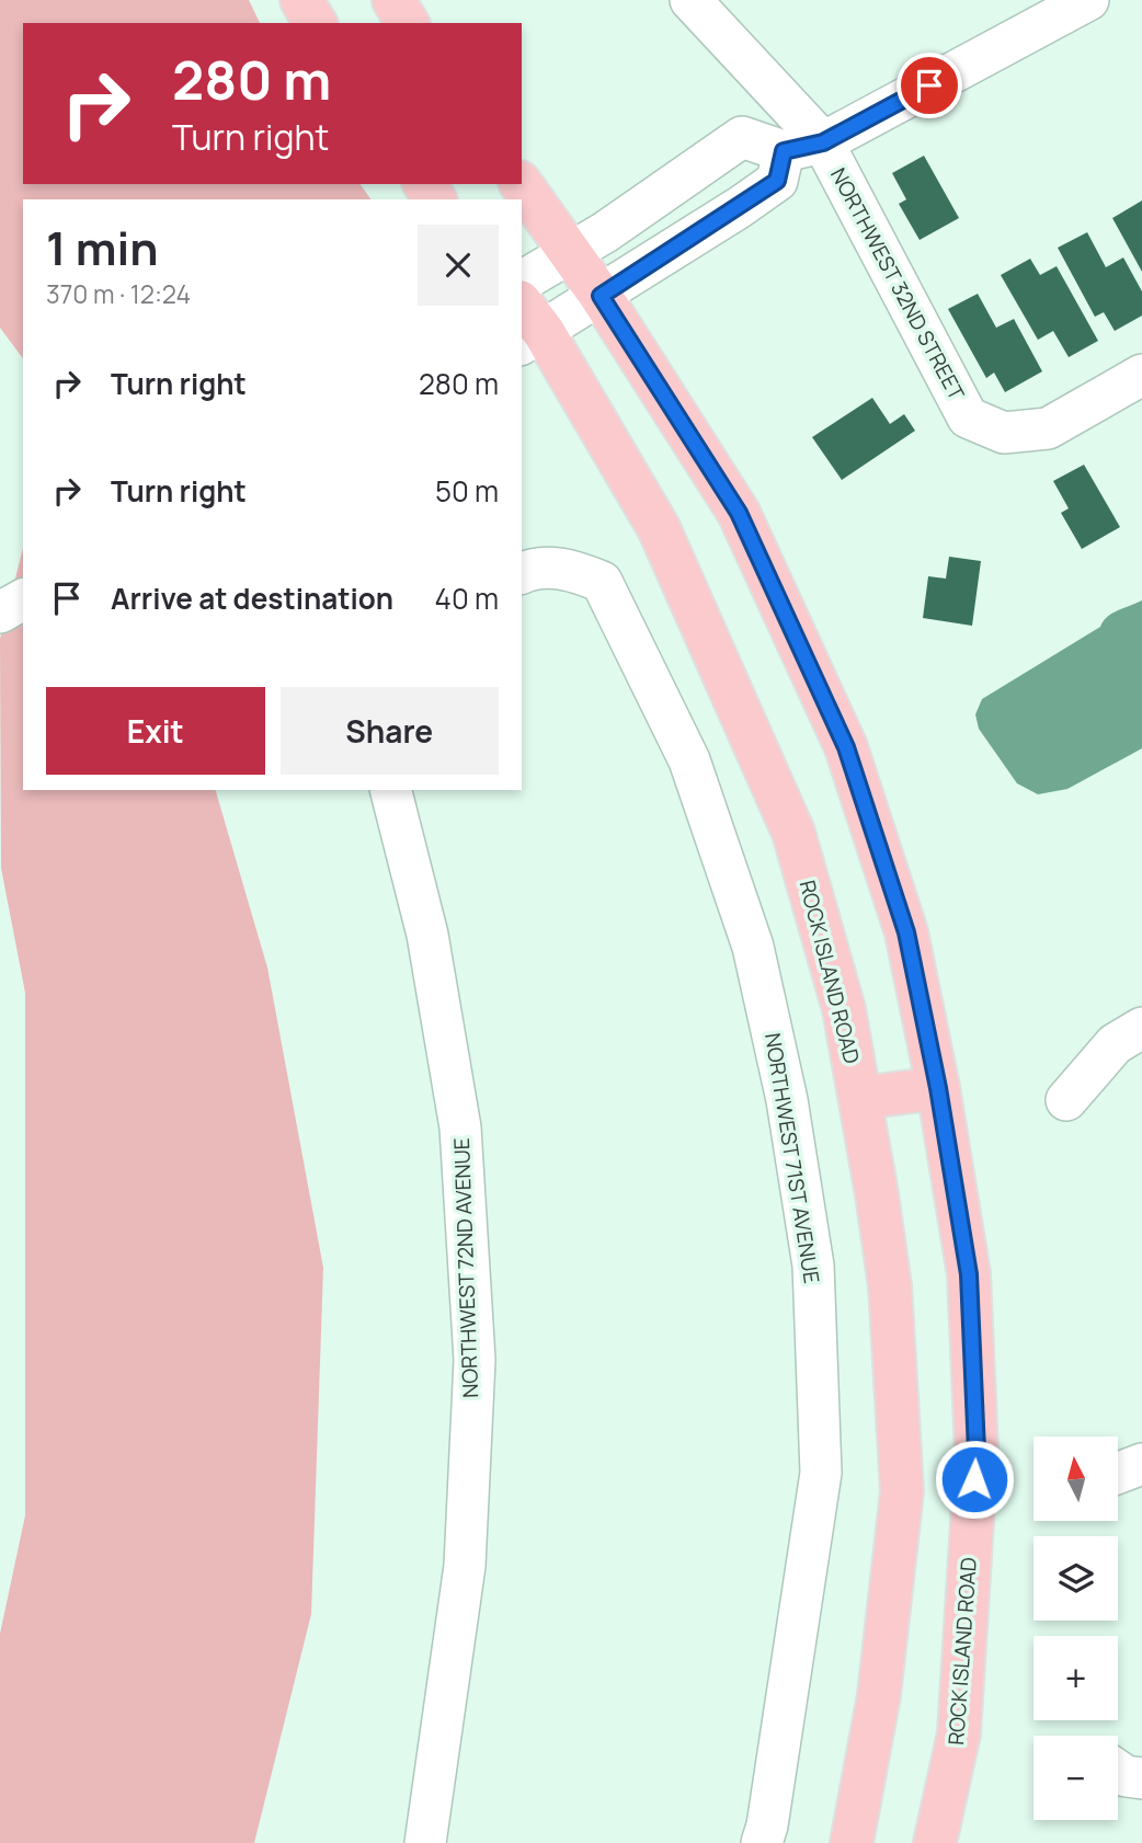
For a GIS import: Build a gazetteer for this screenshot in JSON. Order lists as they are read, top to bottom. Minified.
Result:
{"streets":{"main road":["ROCK ISLAND ROAD"],"street":["NORTHWEST 32ND STREET","NORTHWEST 71ST AVENUE","NORTHWEST 72ND AVENUE"]},"north":"top","page":{"turn":["280 m","Turn right"],"heading":["1 min","370 m · 12:24"],"list":[{"name":"Turn right","value":"280 m"},{"name":"Turn right","value":"50 m"},{"name":"Arrive at destination","value":"40 m"}],"buttons":["Exit","Share"],"map_buttons":["+","−"]}}
